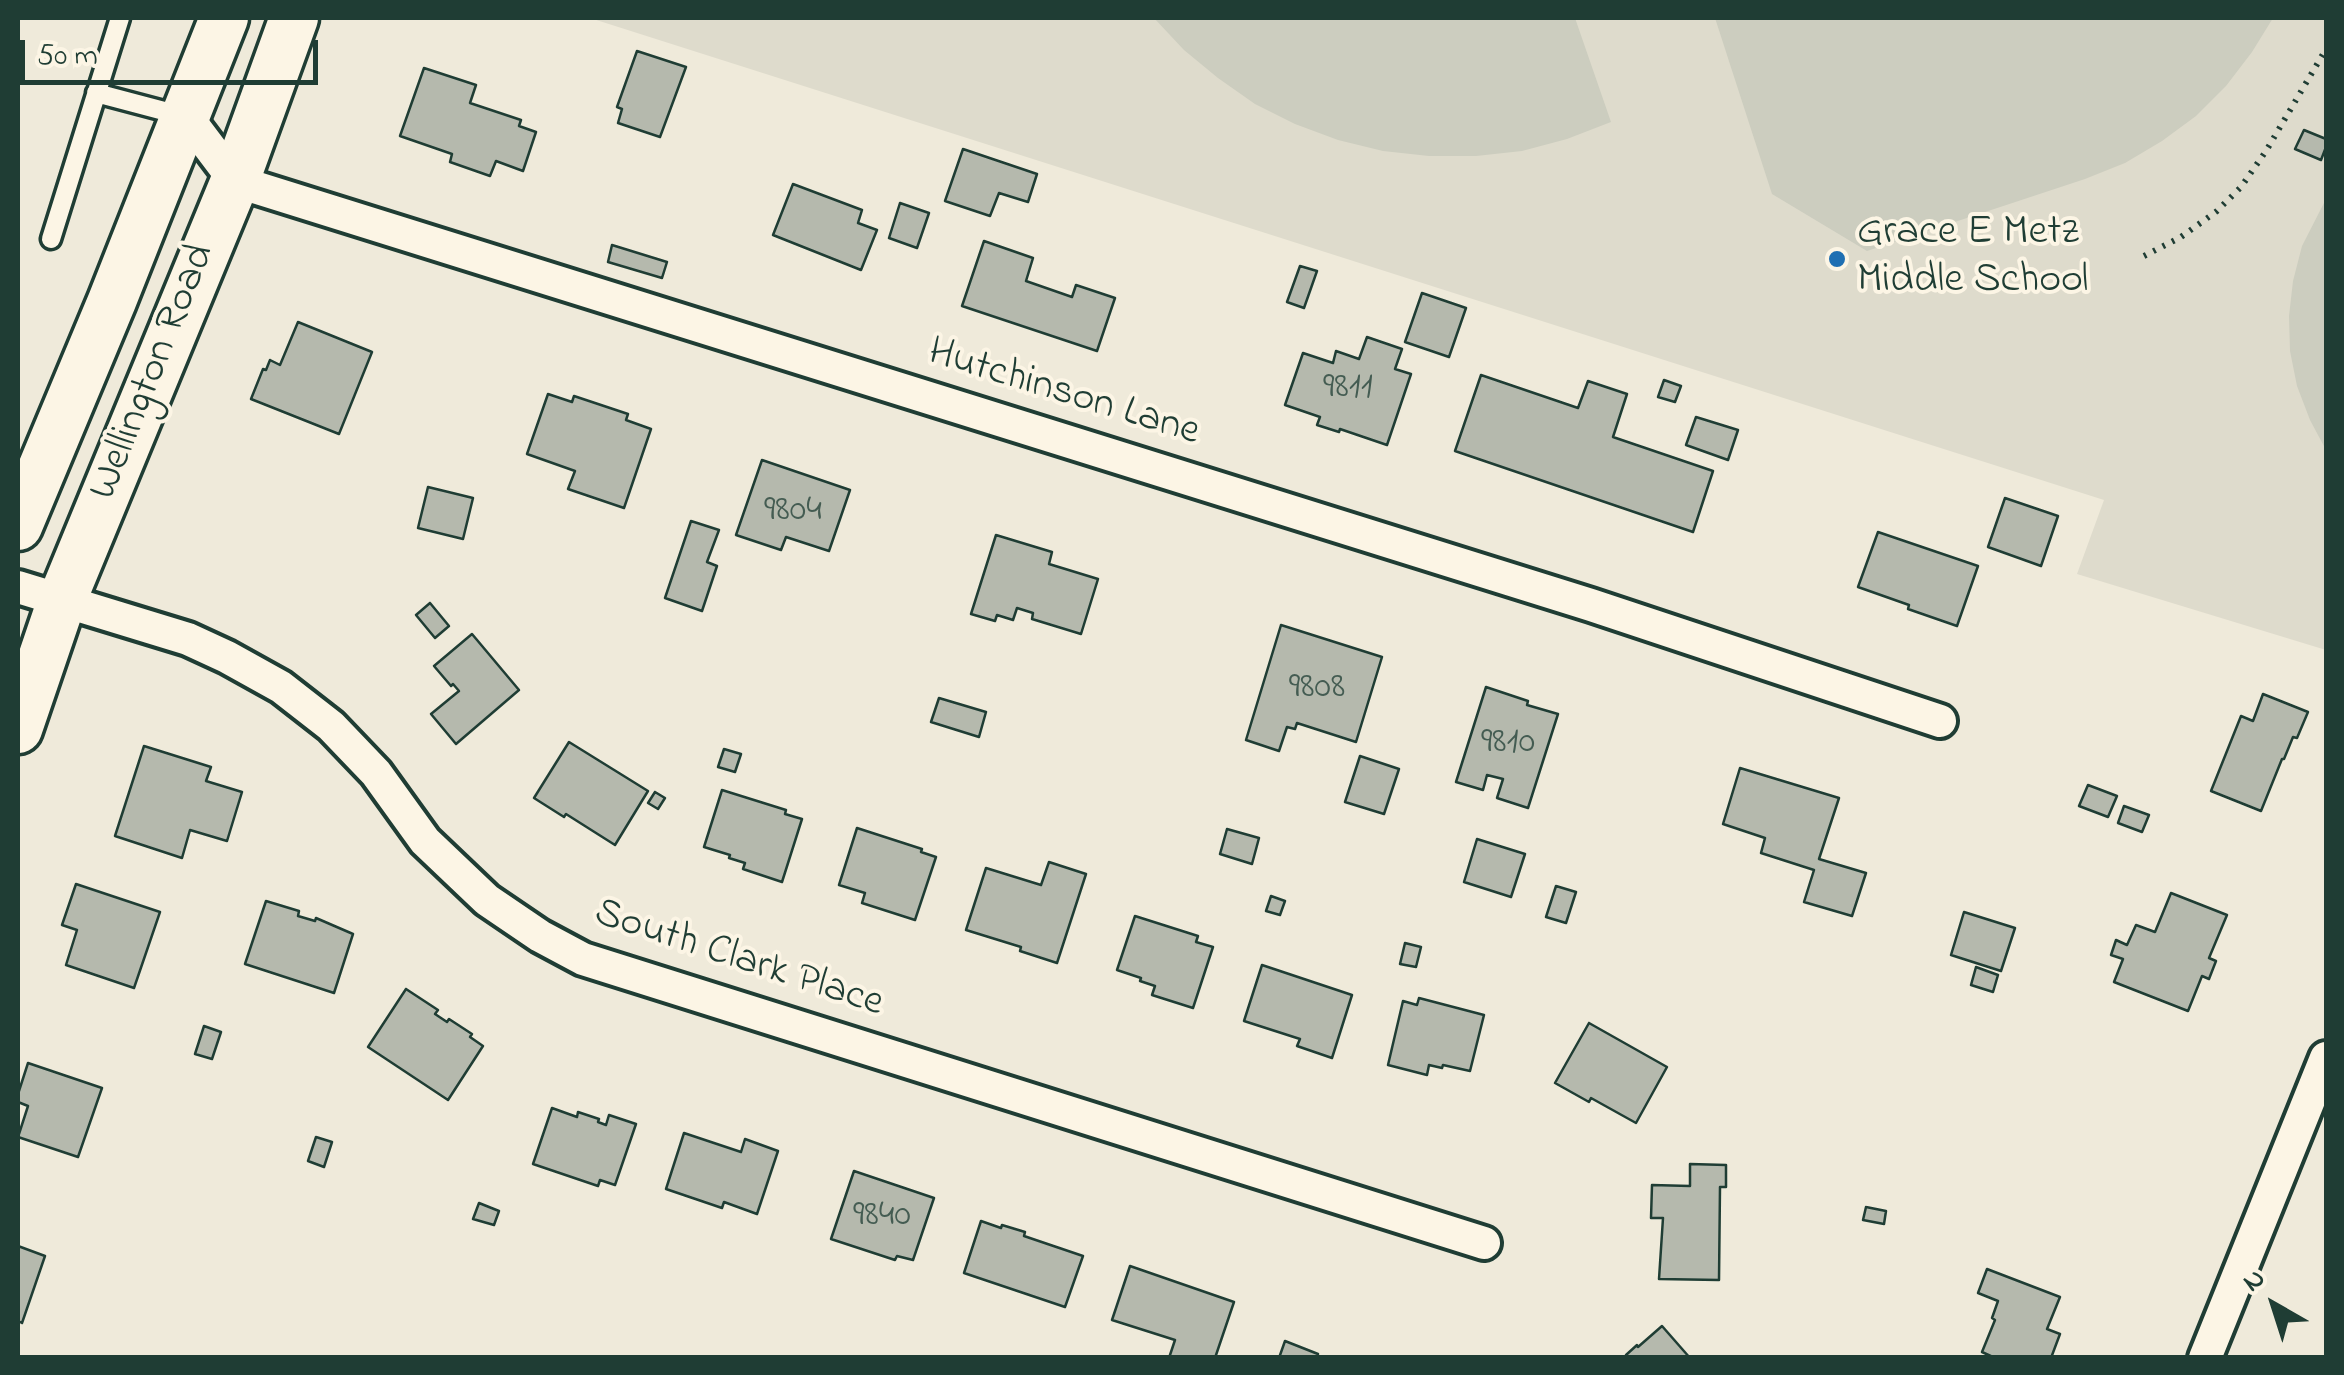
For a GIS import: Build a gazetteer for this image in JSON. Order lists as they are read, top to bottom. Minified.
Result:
{"streets":{"main road":["Wellington Road"],"street":["Hutchinson Lane","South Clark Place"]},"crossings":[["Wellington Road","Hutchinson Lane"],["Wellington Road","South Clark Place"]],"places":["Grace E Metz Middle School"],"house_numbers":["9811","9804","9808","9810","9840"],"scale_bar":"50 m","north":"top left"}
